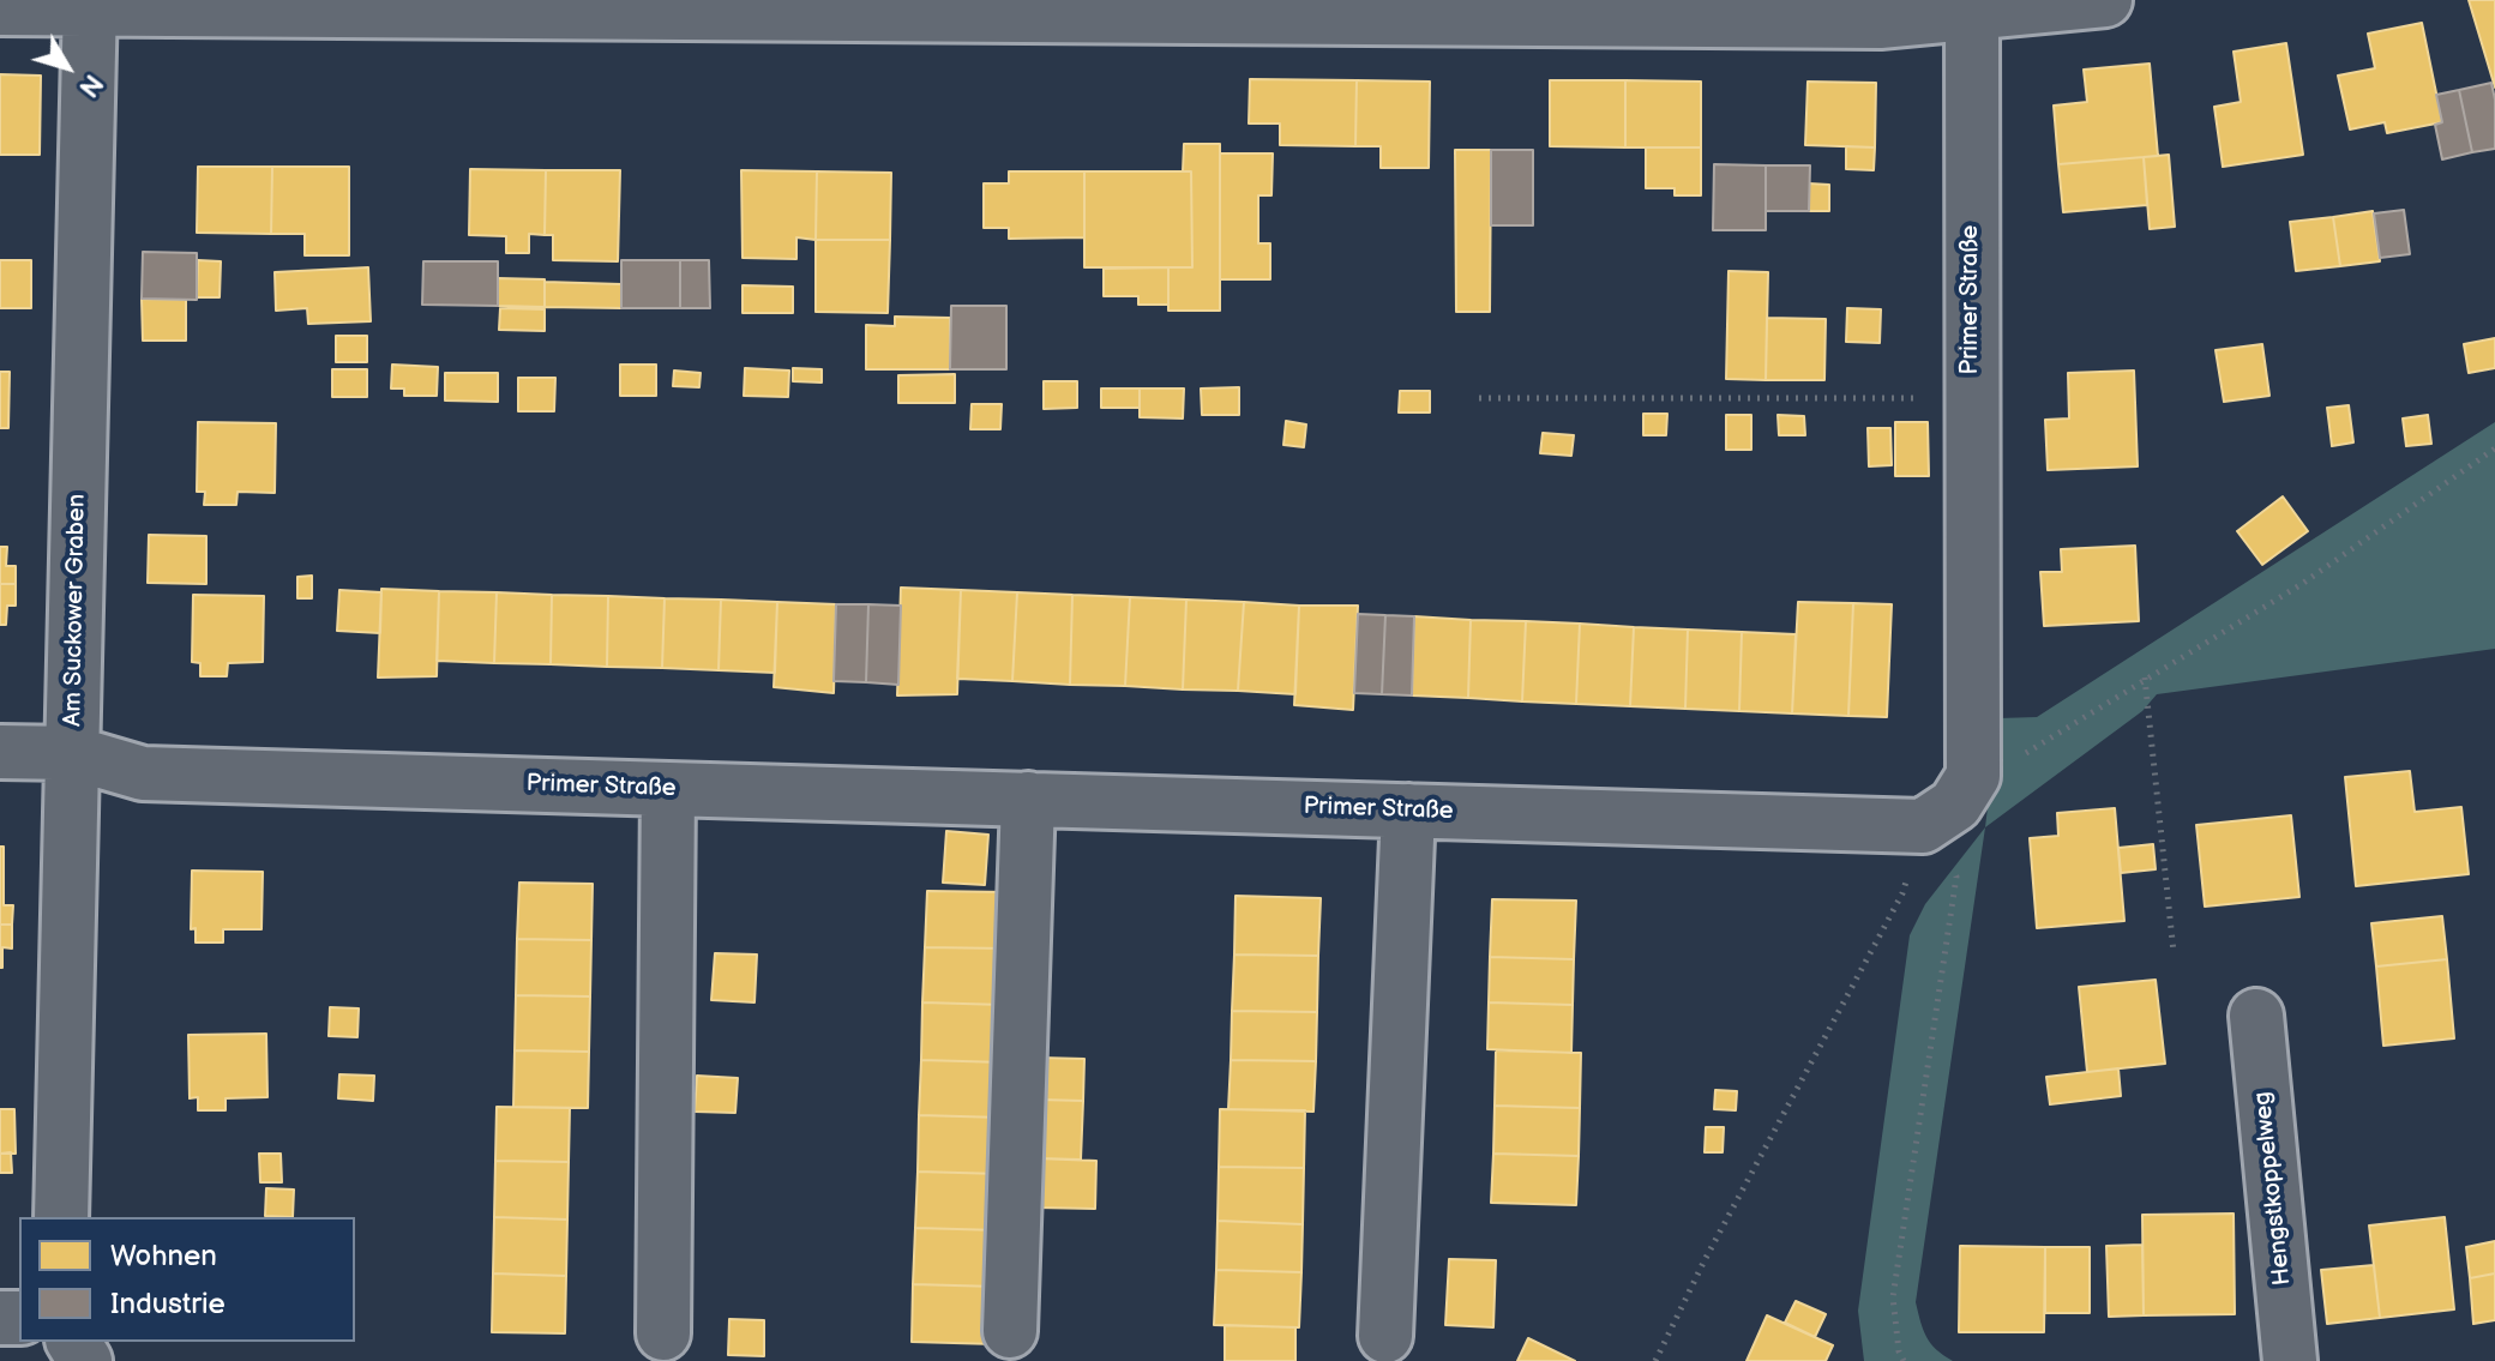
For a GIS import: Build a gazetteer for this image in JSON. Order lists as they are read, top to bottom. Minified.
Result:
{"streets":{"street":["Primer Straße","Am Suckower Graben","Hengstkoppelweg"]},"crossings":[["Primer Straße","Am Suckower Graben"]],"legend":["Wohnen","Industrie"],"north":"bottom right"}
